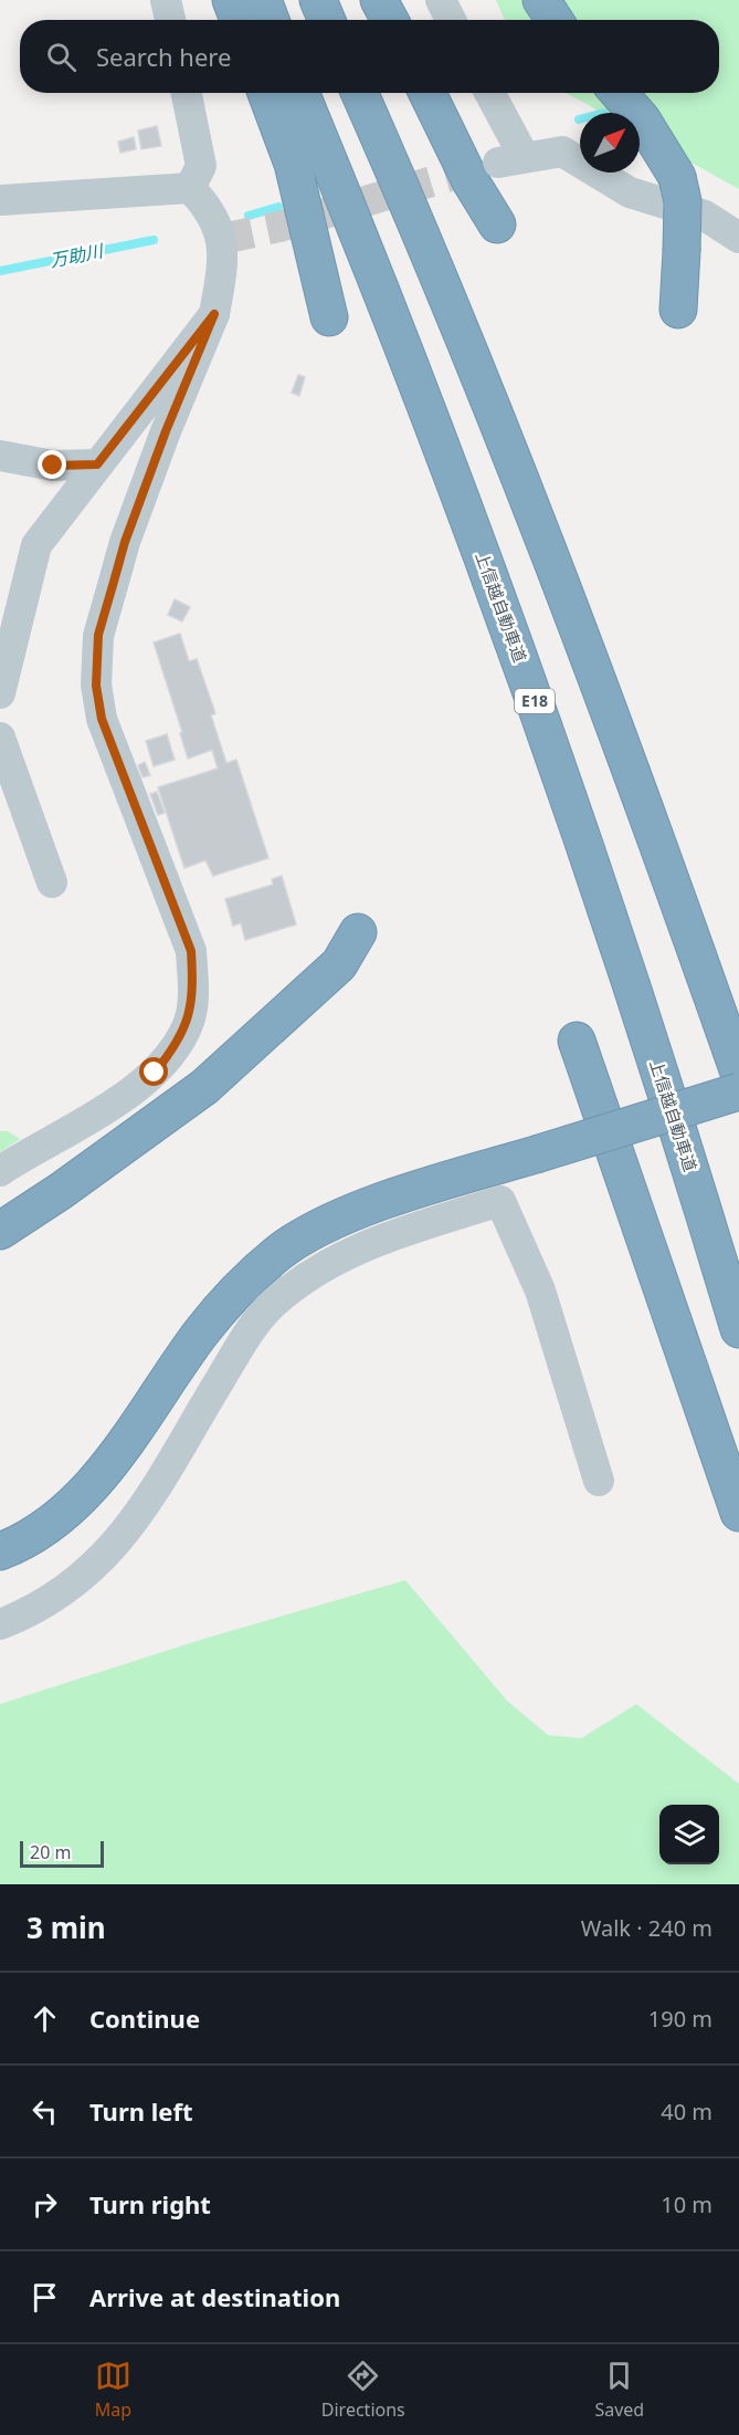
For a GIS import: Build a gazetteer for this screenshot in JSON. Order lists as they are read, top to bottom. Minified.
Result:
{"streets":{"highway":["上信越自動車道","E18"]},"water":["万助川"],"scale_bar":"20 m","north":"top right","page":{"search":"Search here","scale":"20 m","heading":["3 min","Walk · 240 m"],"list":[["Continue","190 m"],["Turn left","40 m"],["Turn right","10 m"],"Arrive at destination"],"nav":["Map","Directions","Saved"]}}
